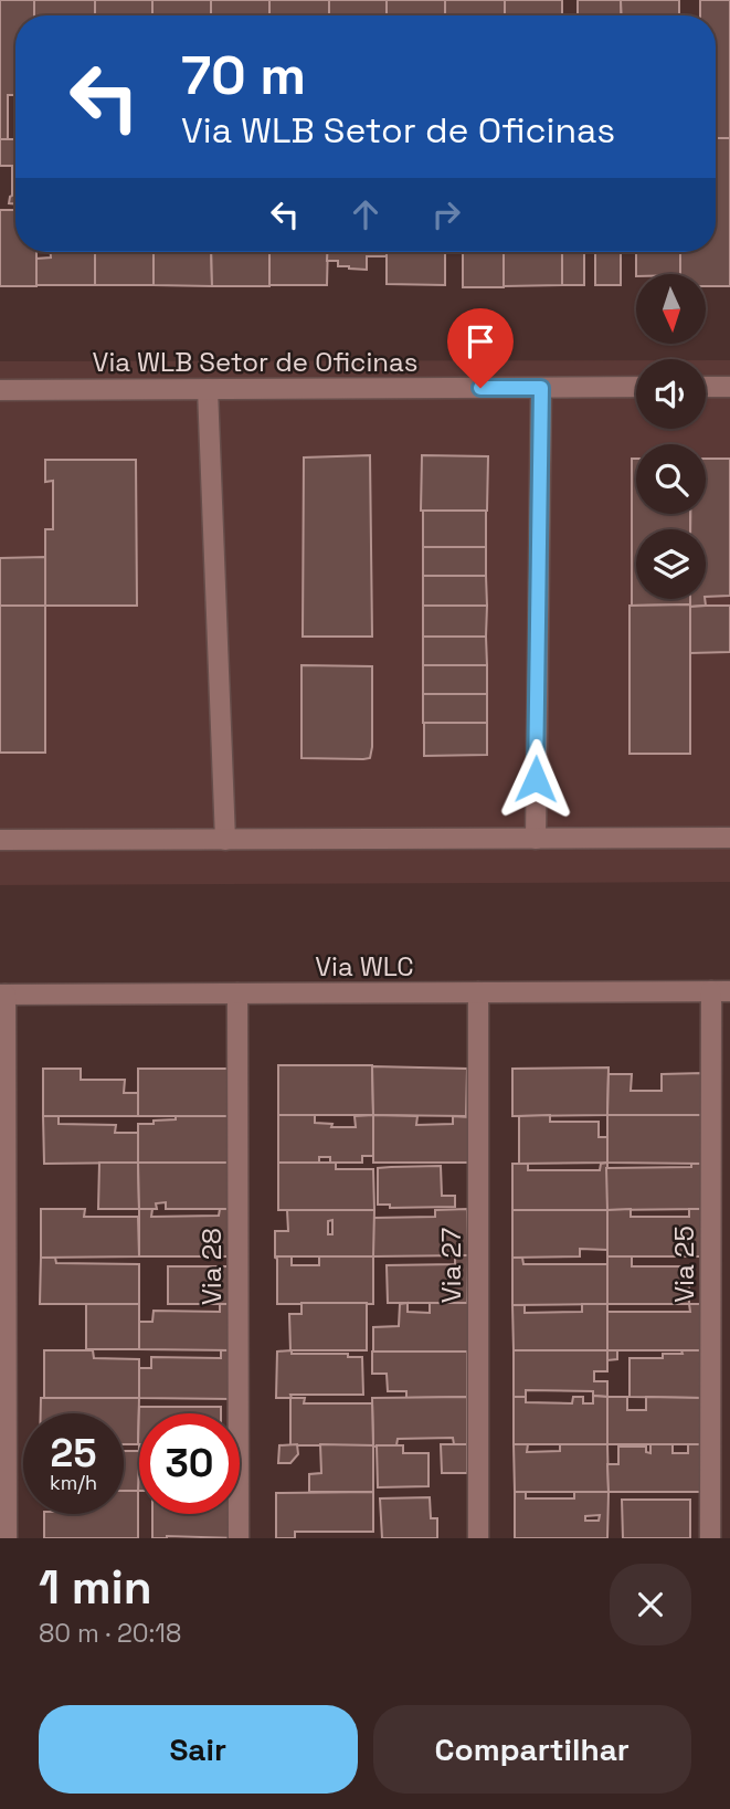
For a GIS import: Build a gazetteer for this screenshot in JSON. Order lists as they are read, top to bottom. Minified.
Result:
{"streets":{"street":["Via WLB Setor de Oficinas","Via WLC","Via 25","Via 27","Via 28"]},"crossings":[["Via WLC","Via 25"],["Via WLC","Via 27"],["Via WLC","Via 28"]],"north":"bottom","page":{"turn":["70 m","Via WLB Setor de Oficinas"],"speed":"25 km/h","limit":"30","heading":["1 min","80 m · 20:18"],"buttons":["Sair","Compartilhar"]}}
